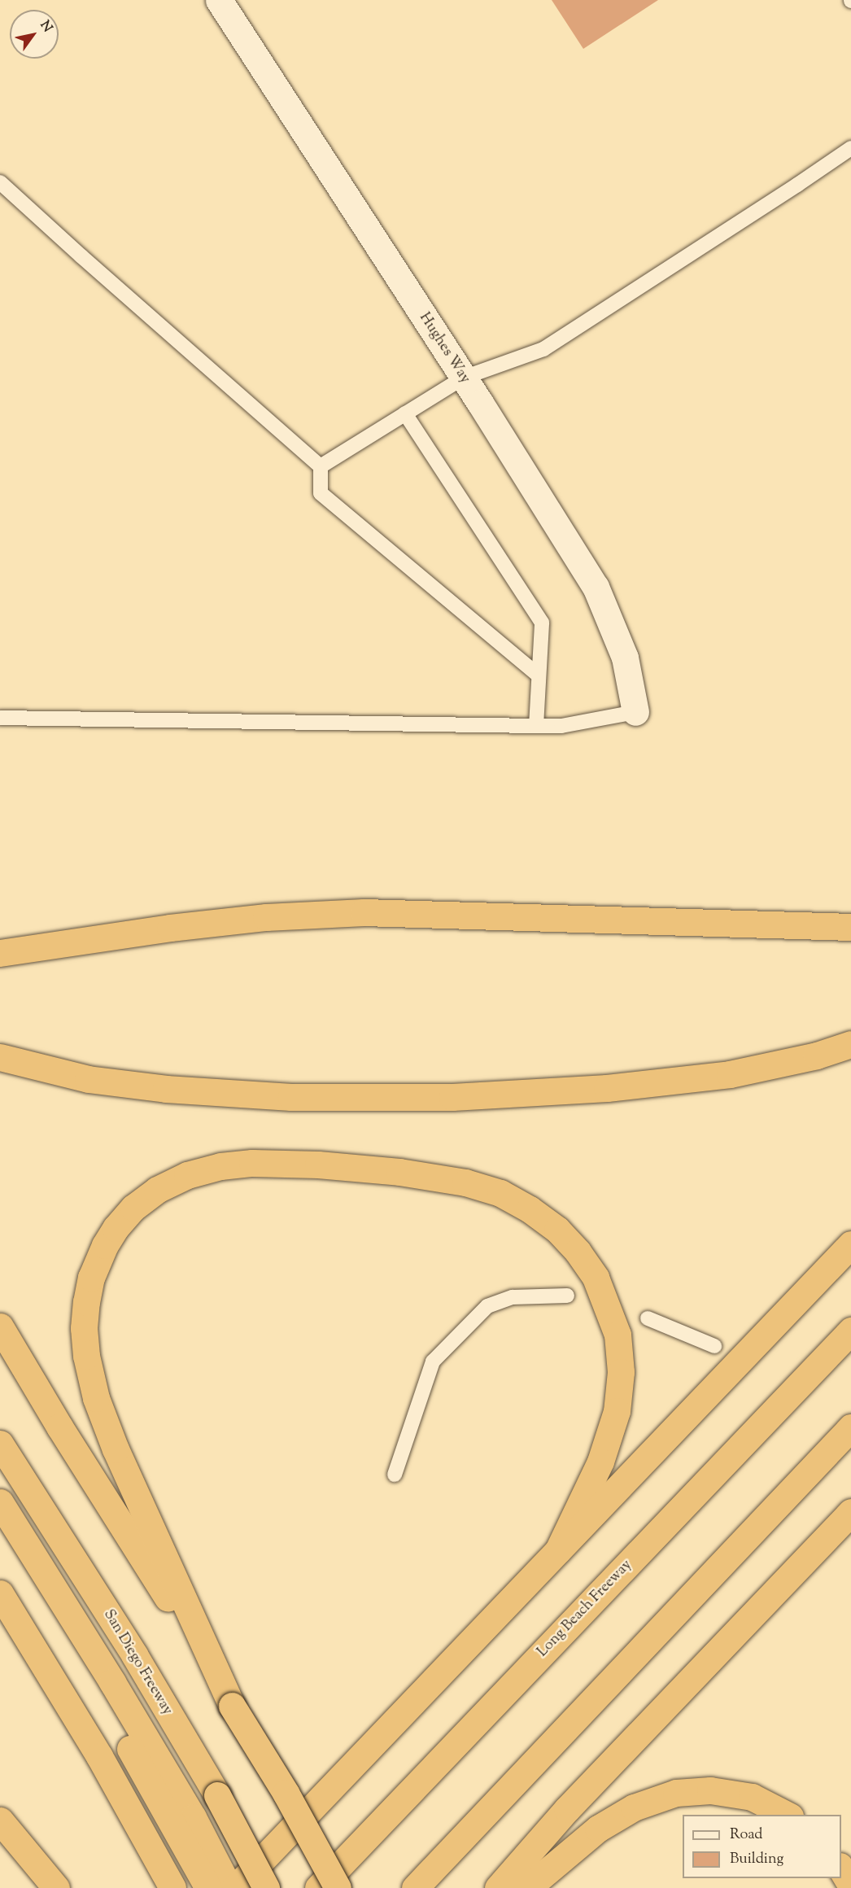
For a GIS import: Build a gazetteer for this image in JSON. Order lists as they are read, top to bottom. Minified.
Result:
{"streets":{"highway":["Long Beach Freeway","San Diego Freeway"],"street":["Hughes Way"]},"legend":["Road","Building"],"north":"top right"}
